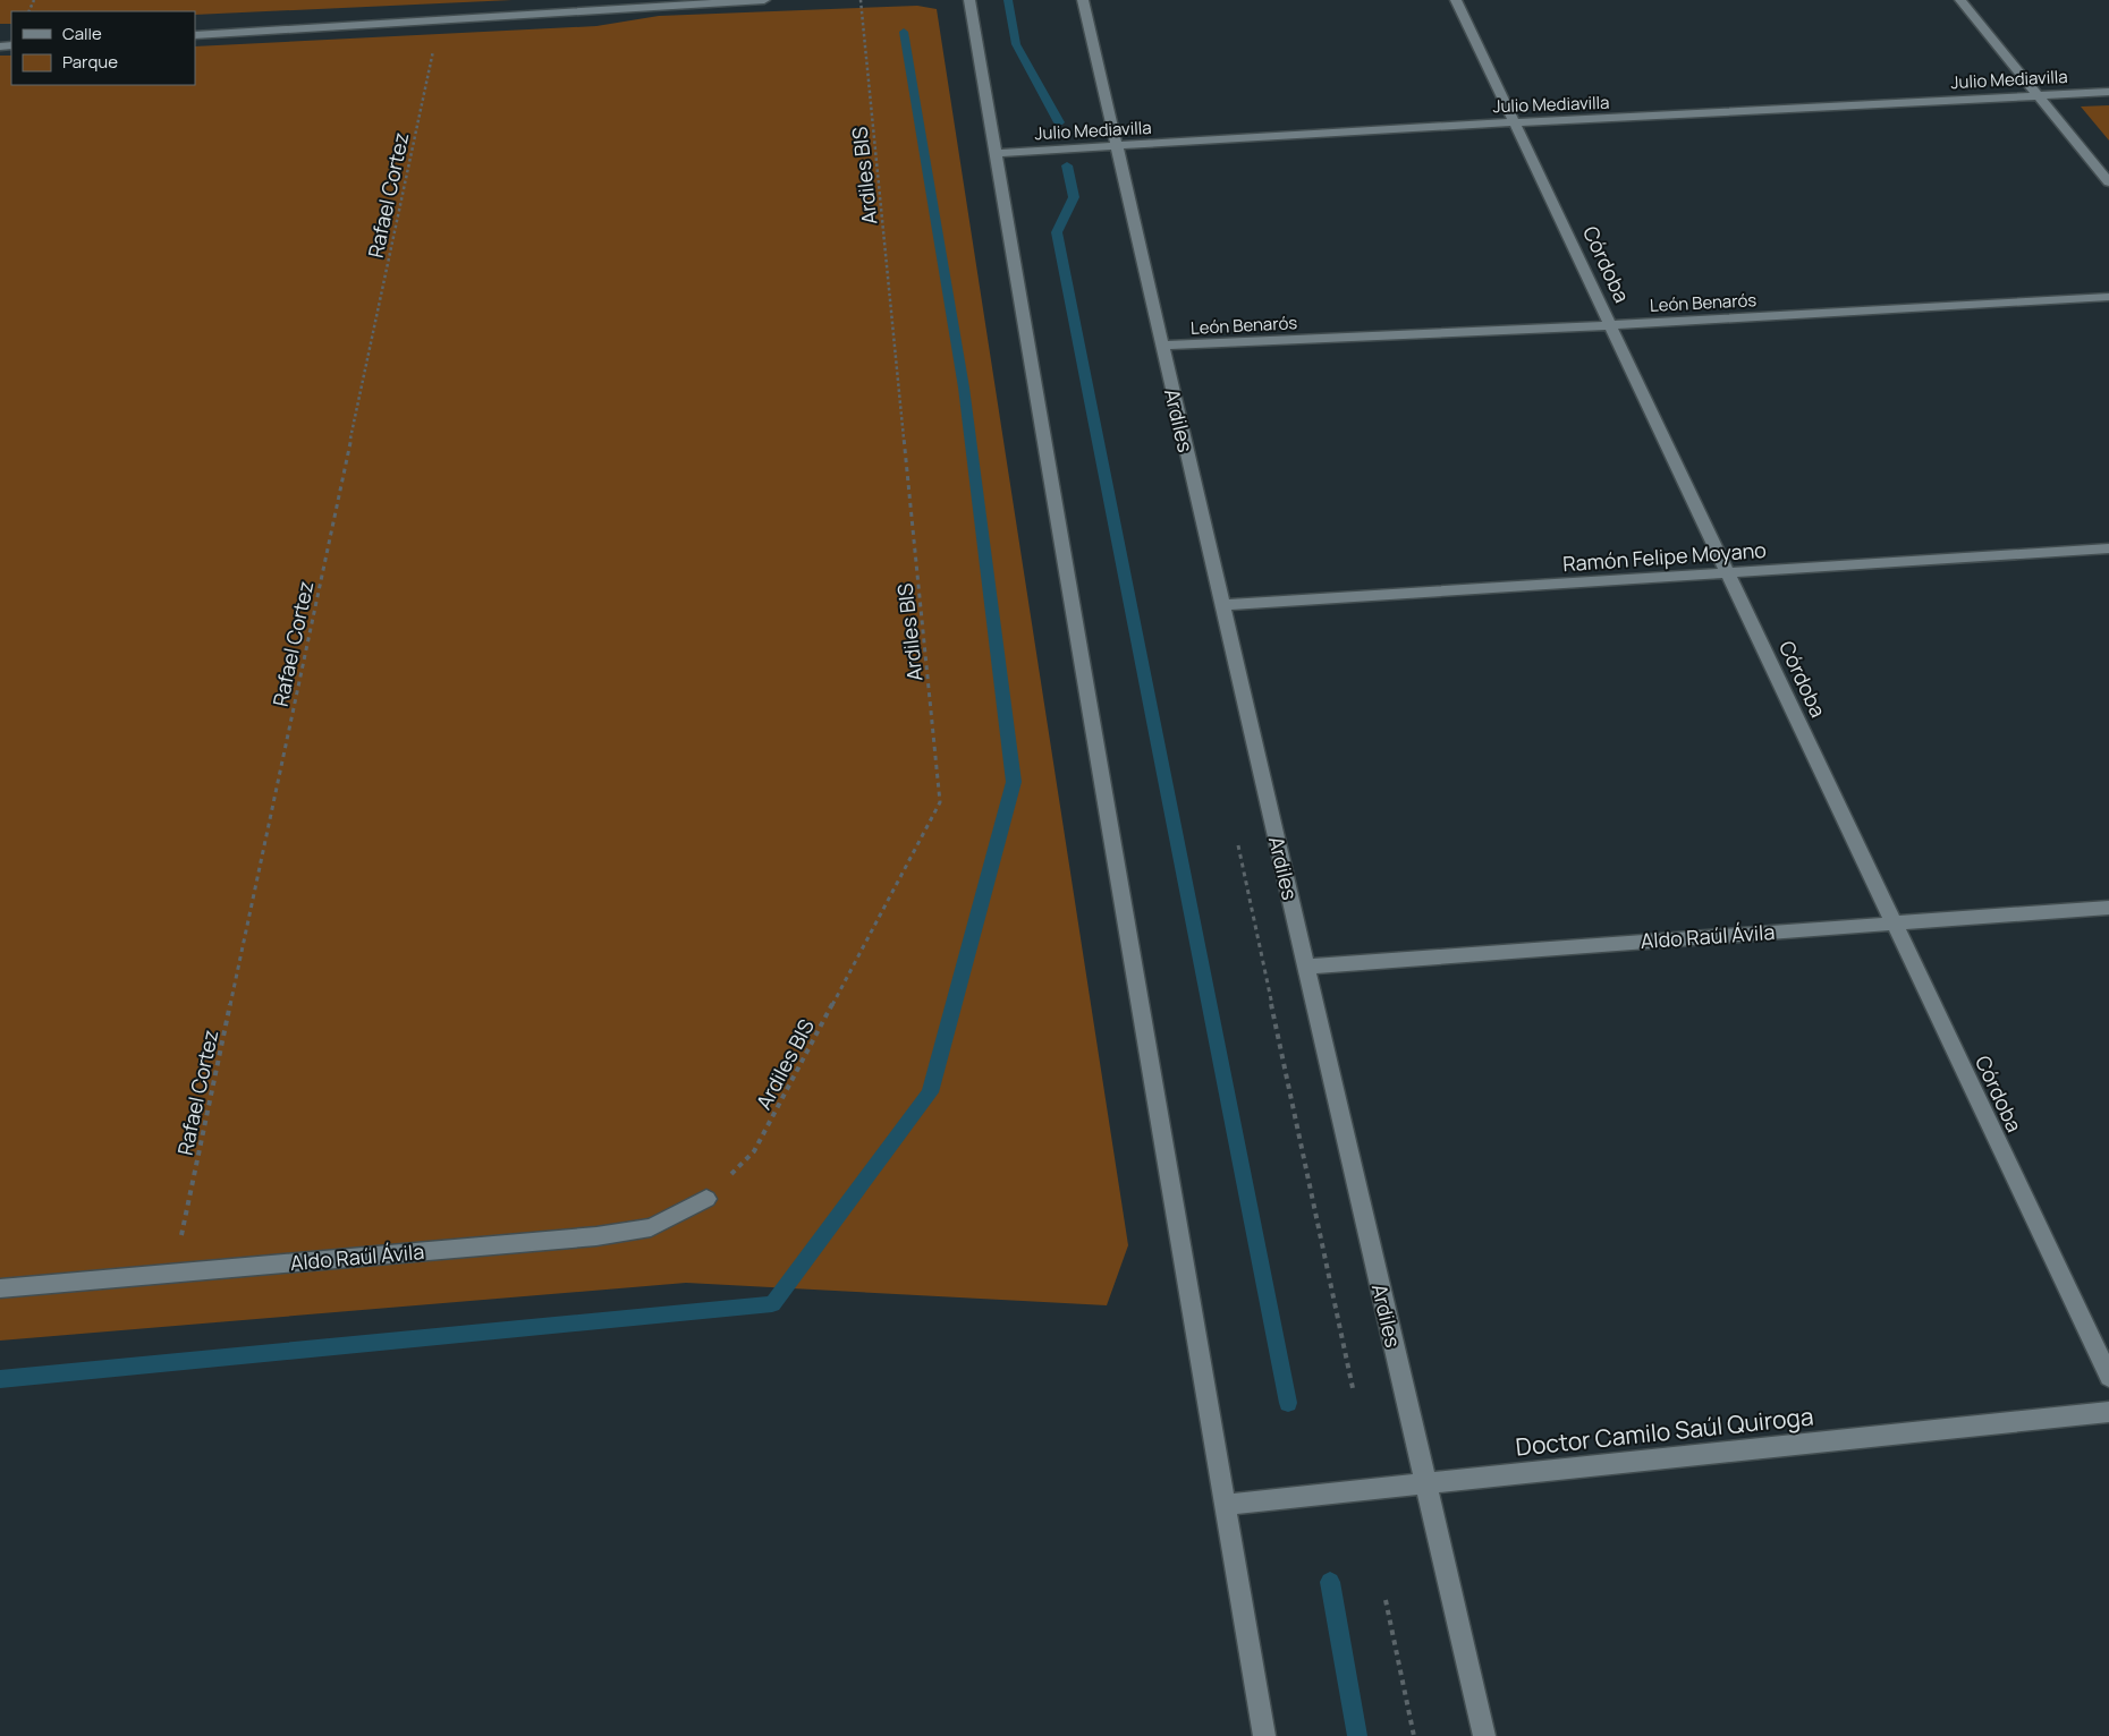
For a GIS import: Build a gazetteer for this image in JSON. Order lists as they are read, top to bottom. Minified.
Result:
{"streets":{"street":["Julio Mediavilla","Córdoba","León Benarós","Ardiles","Ramón Felipe Moyano","Aldo Raúl Ávila","Doctor Camilo Saúl Quiroga"],"path":["Ardiles BIS","Rafael Cortez"]},"crossings":[["Julio Mediavilla","Córdoba"],["Julio Mediavilla","Ardiles"],["Ardiles BIS","Aldo Raúl Ávila"],["Rafael Cortez","Aldo Raúl Ávila"],["Córdoba","León Benarós"],["Córdoba","Ramón Felipe Moyano"],["Córdoba","Aldo Raúl Ávila"],["León Benarós","Ardiles"],["Ardiles","Ramón Felipe Moyano"],["Ardiles","Aldo Raúl Ávila"],["Ardiles","Doctor Camilo Saúl Quiroga"]],"legend":["Calle","Parque"]}
